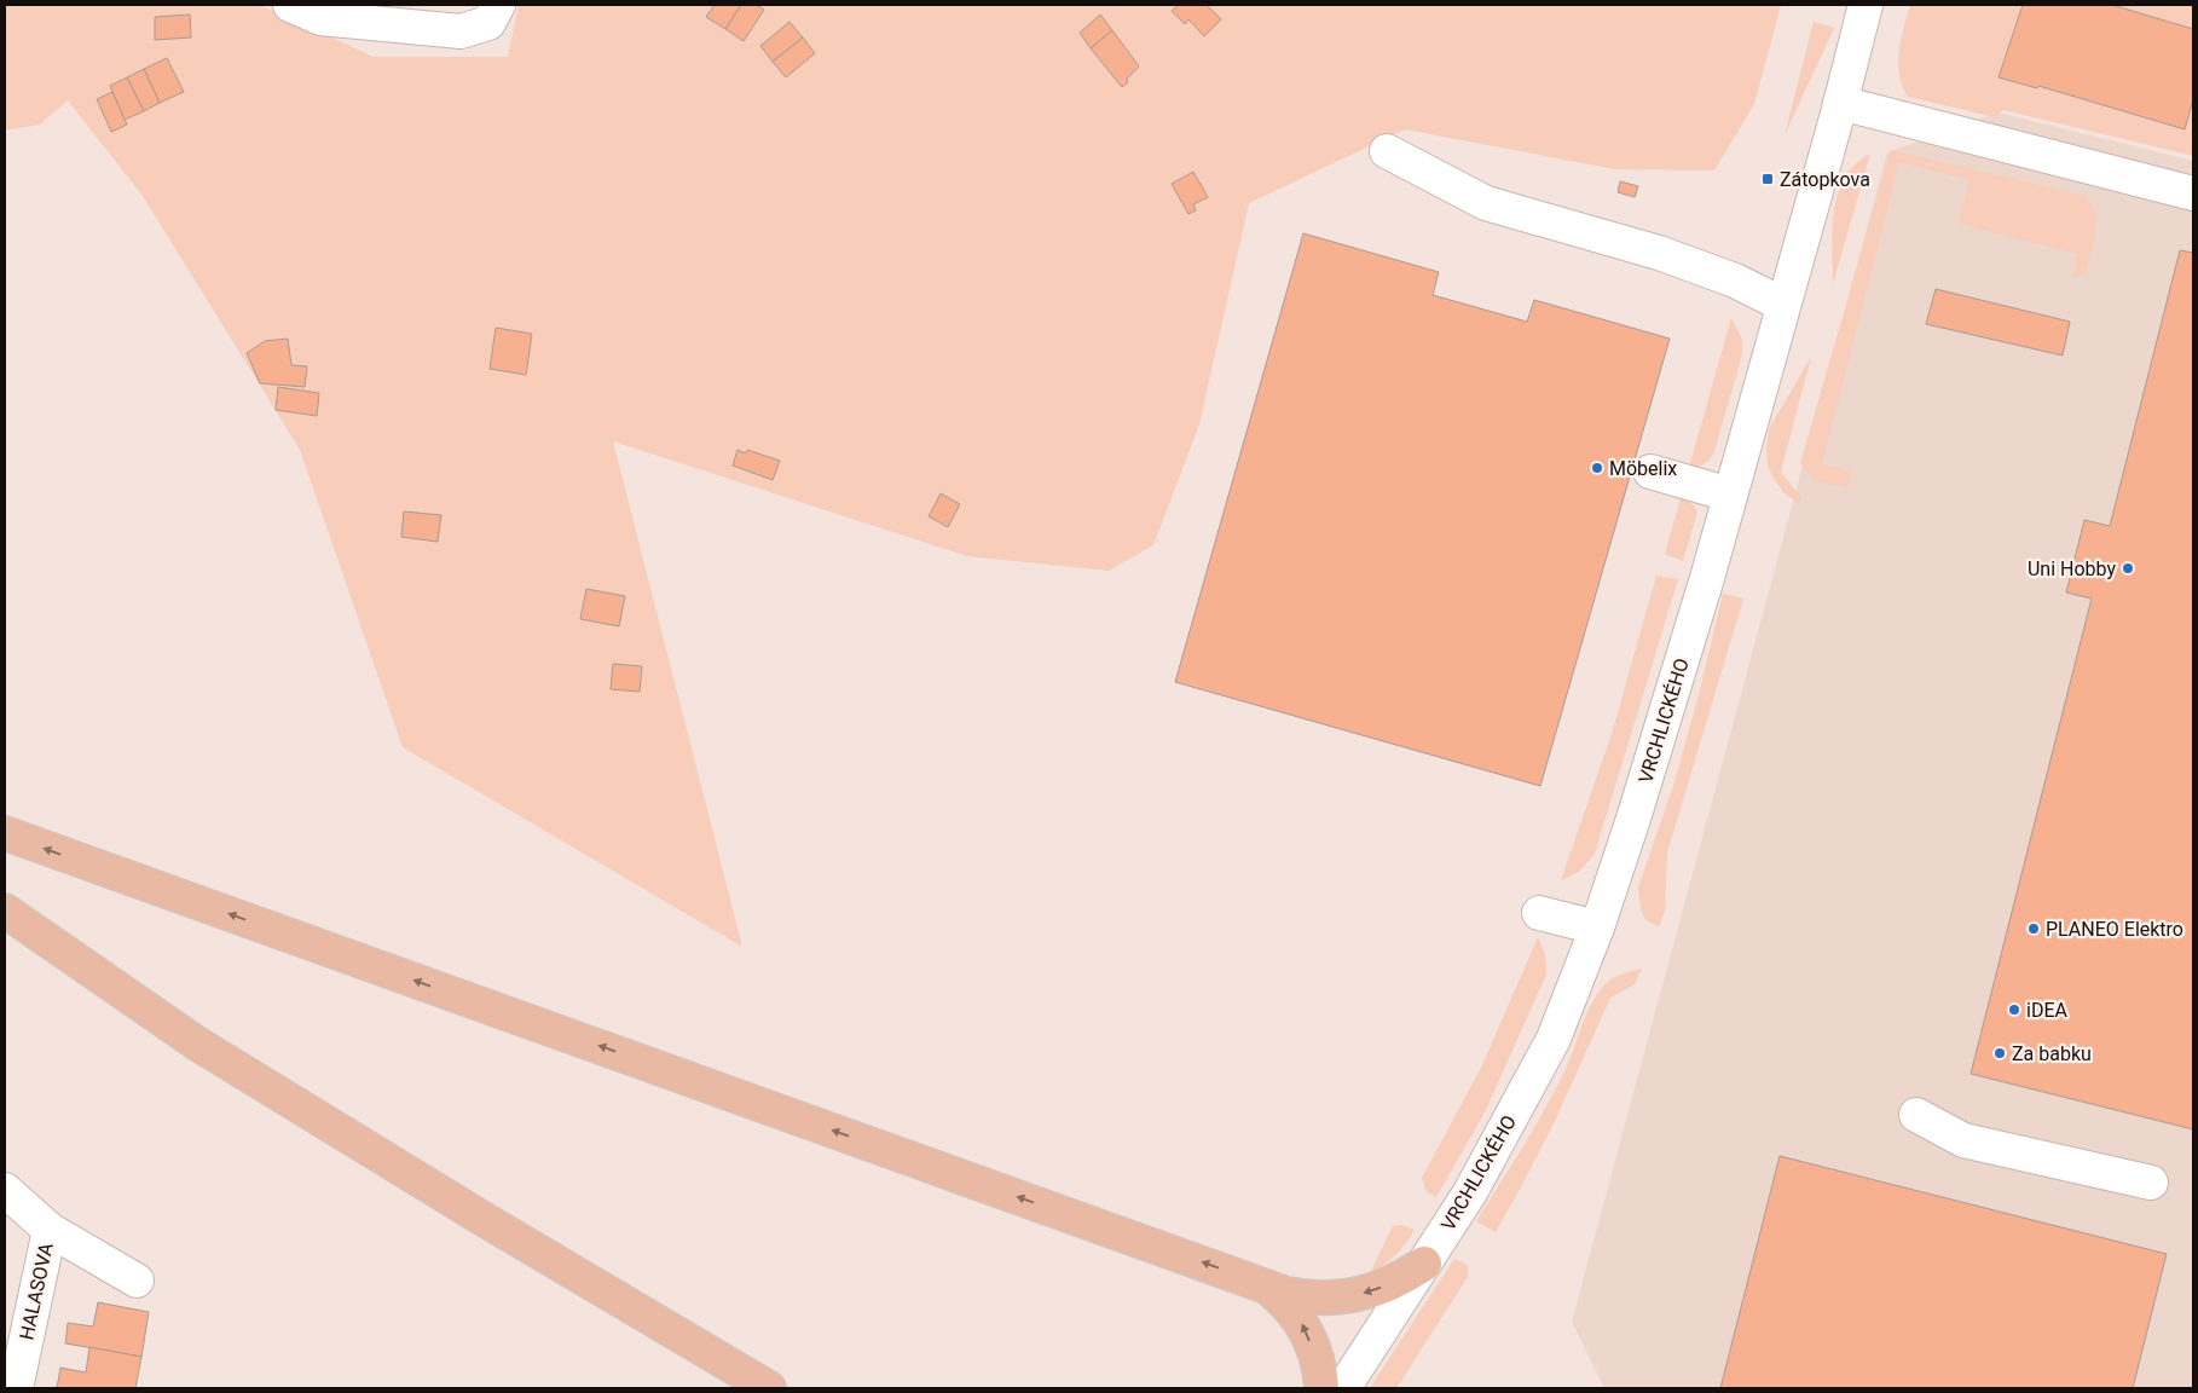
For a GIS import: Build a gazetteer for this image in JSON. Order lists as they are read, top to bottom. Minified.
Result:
{"streets":{"street":["VRCHLICKÉHO","HALASOVA"]},"places":{"transit":["Zátopkova"],"other":["Möbelix","Uni Hobby","PLANEO Elektro","iDEA","Za babku"]}}
